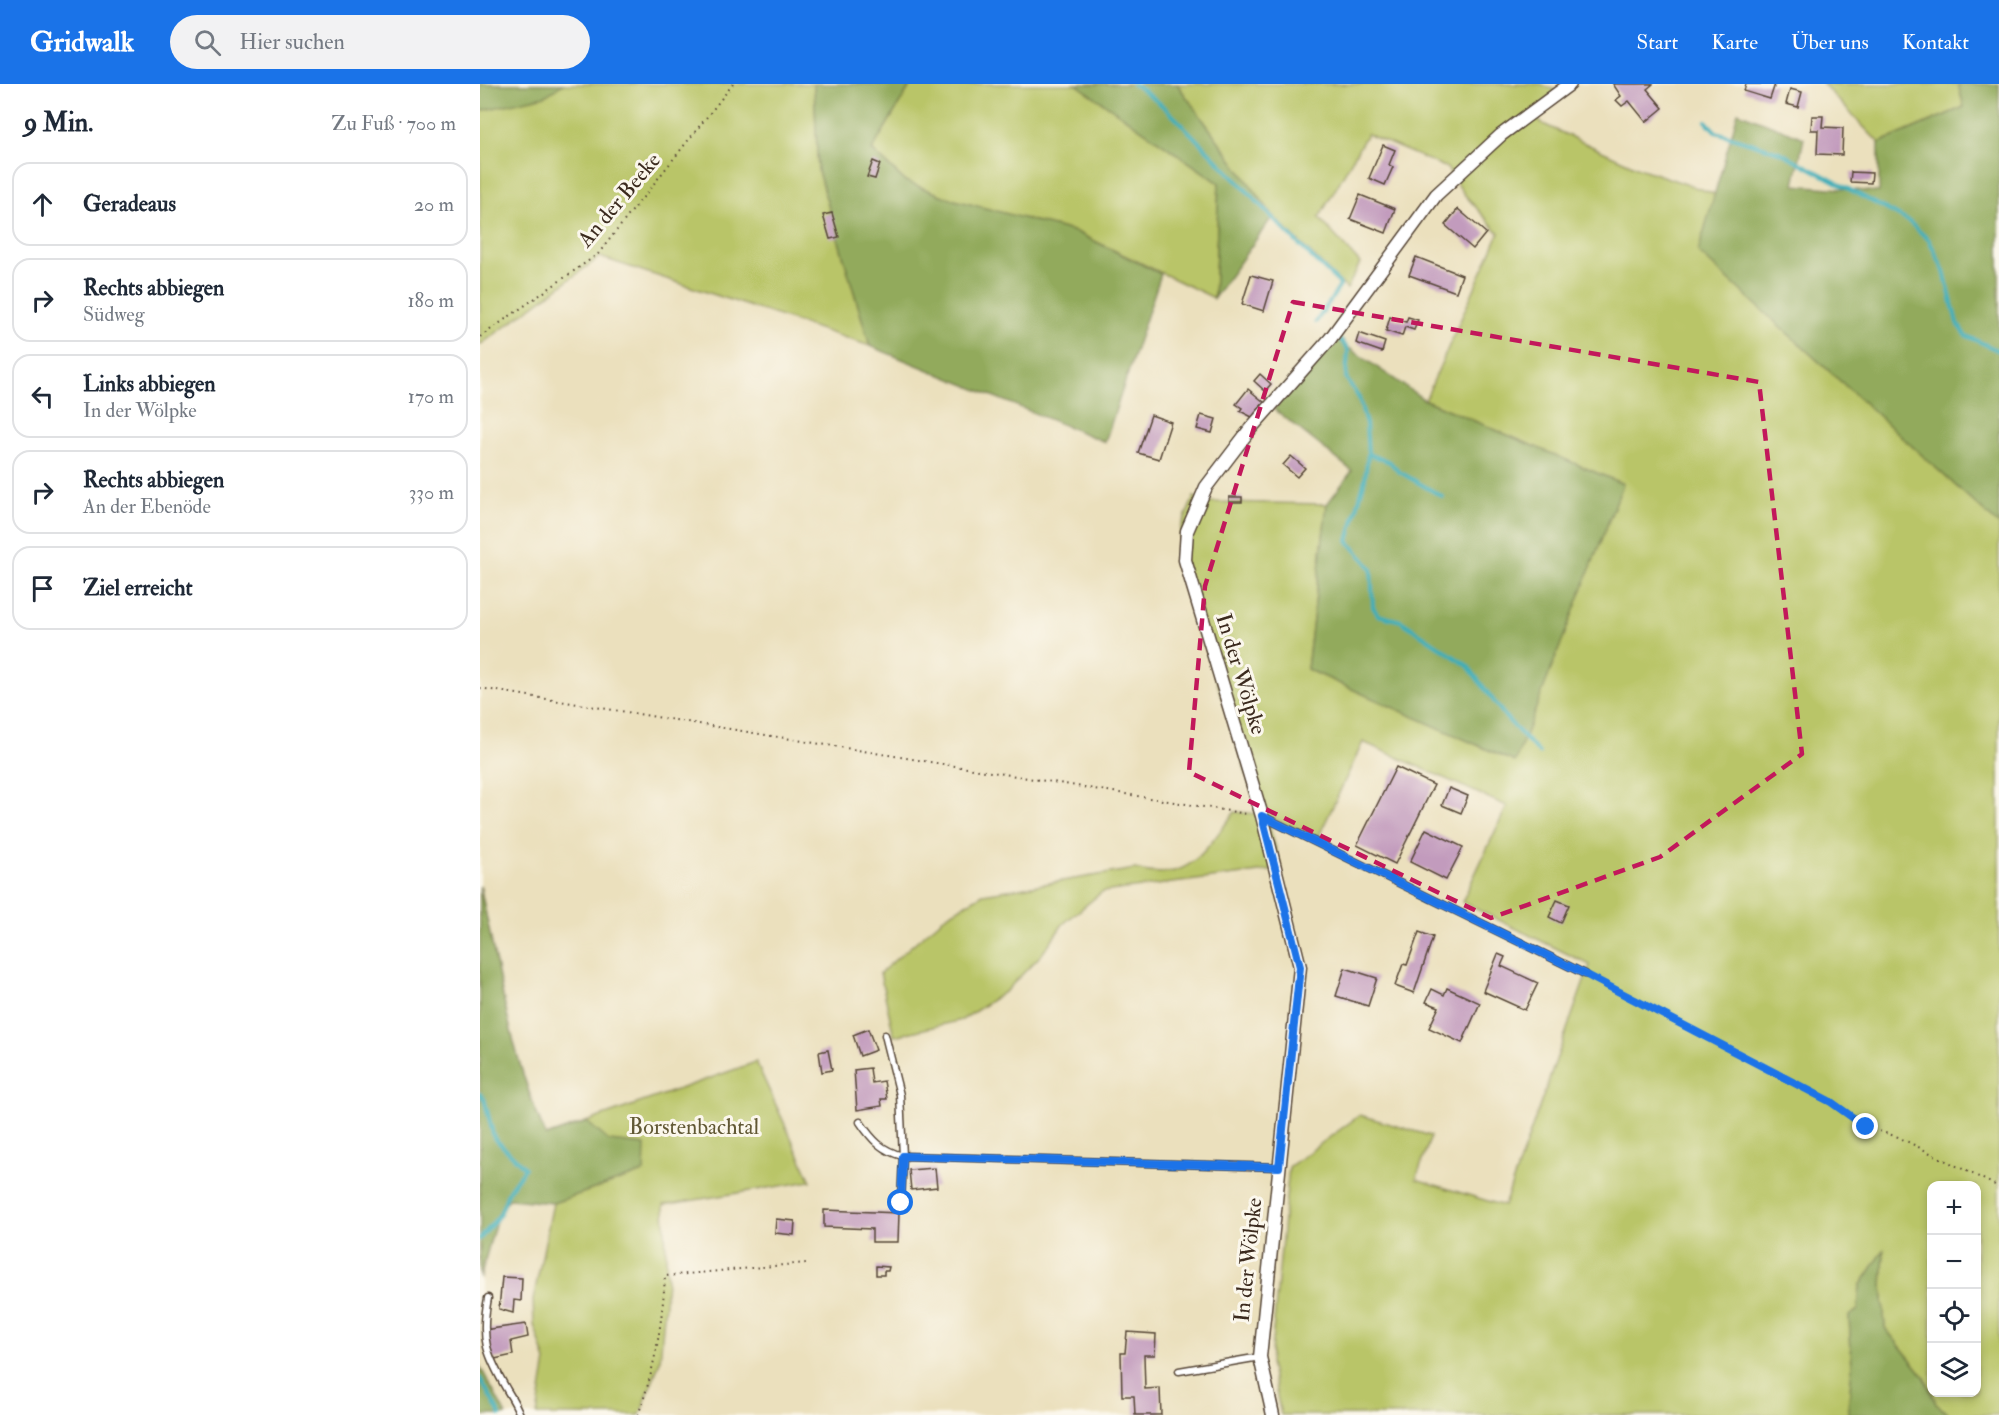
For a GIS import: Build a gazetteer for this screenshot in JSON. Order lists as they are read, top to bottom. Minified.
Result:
{"streets":{"street":["In der Wölpke"],"path":["An der Beeke"]},"parks":["Borstenbachtal"],"page":{"header":"Gridwalk","search":"Hier suchen","nav":["Start","Karte","Über uns","Kontakt"],"heading":["9 Min.","Zu Fuß · 700 m"],"list":[["Geradeaus","20 m"],["Rechts abbiegen","Südweg","180 m"],["Links abbiegen","In der Wölpke","170 m"],["Rechts abbiegen","An der Ebenöde","330 m"],"Ziel erreicht"],"map_buttons":["+","−"]}}
